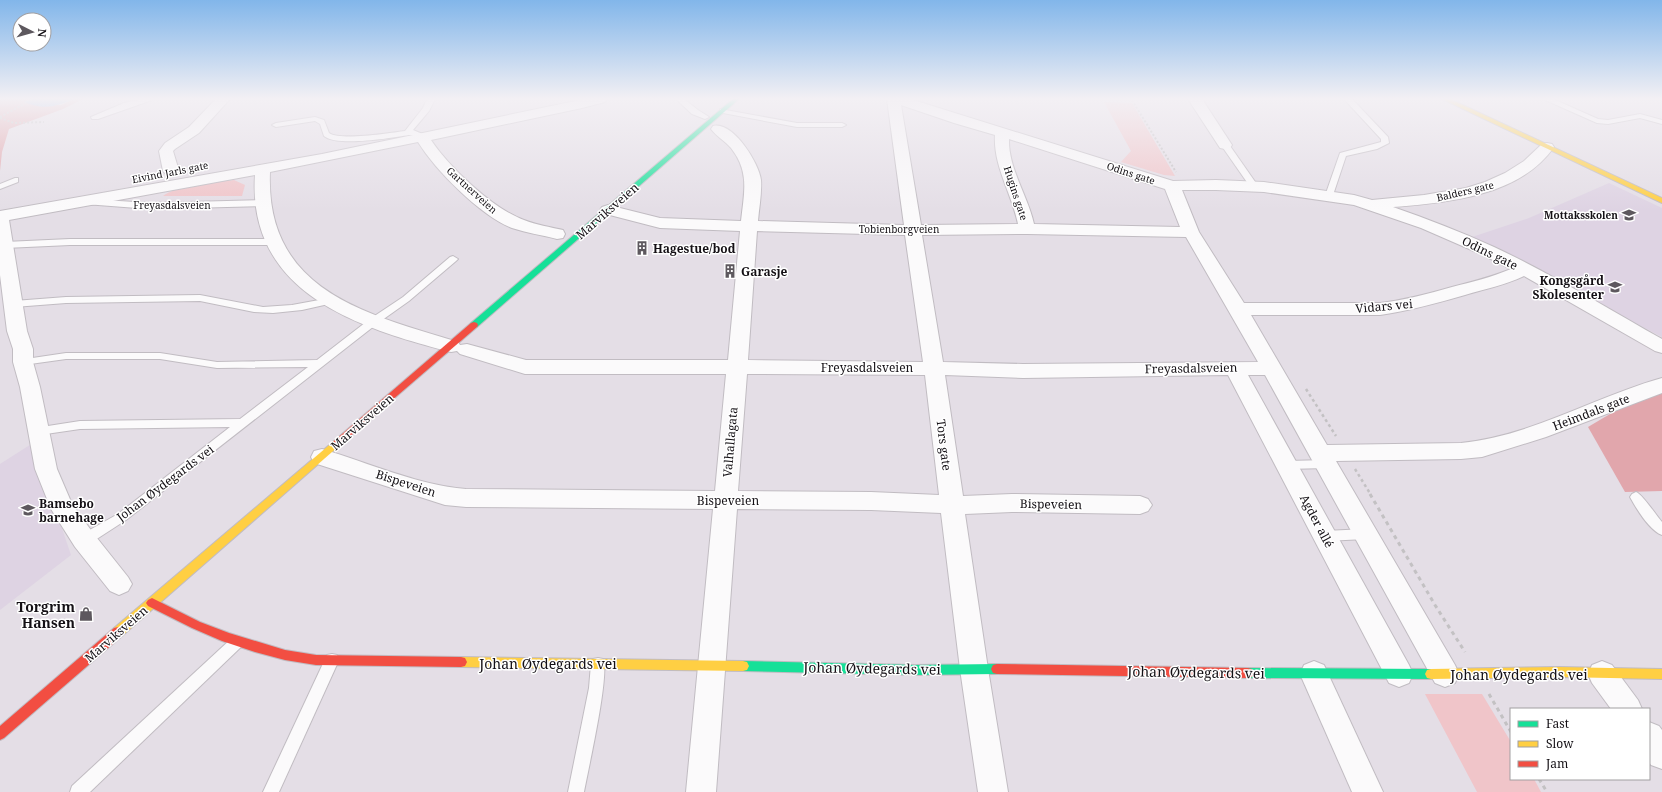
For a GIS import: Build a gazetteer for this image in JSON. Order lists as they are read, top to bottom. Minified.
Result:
{"streets":{"street":["Eivind Jarls gate","Odins gate","Gartnerveien","Balders gate","Hugins gate","Freyasdalsveien","Marviksveien","Tobienborgveien","Vidars vei","Heimdals gate","Valhallagata","Tors gate","Johan Øydegards vei","Bispeveien","Agder allé"]},"crossings":[["Eivind Jarls gate","Freyasdalsveien"],["Odins gate","Balders gate"],["Odins gate","Vidars vei"],["Hugins gate","Tobienborgveien"],["Freyasdalsveien","Marviksveien"],["Freyasdalsveien","Valhallagata"],["Freyasdalsveien","Tors gate"],["Freyasdalsveien","Agder allé"],["Marviksveien","Tobienborgveien"],["Marviksveien","Johan Øydegards vei"],["Marviksveien","Bispeveien"],["Tobienborgveien","Valhallagata"],["Tobienborgveien","Tors gate"],["Valhallagata","Johan Øydegards vei"],["Valhallagata","Bispeveien"],["Tors gate","Johan Øydegards vei"],["Tors gate","Bispeveien"],["Johan Øydegards vei","Agder allé"]],"places":{"school or university":["Mottaksskolen","Kongsgård Skolesenter","Bamsebo barnehage"],"building":["Hagestue/bod","Garasje"],"shop":["Torgrim Hansen"]},"legend":["Fast","Slow","Jam"],"north":"right"}
